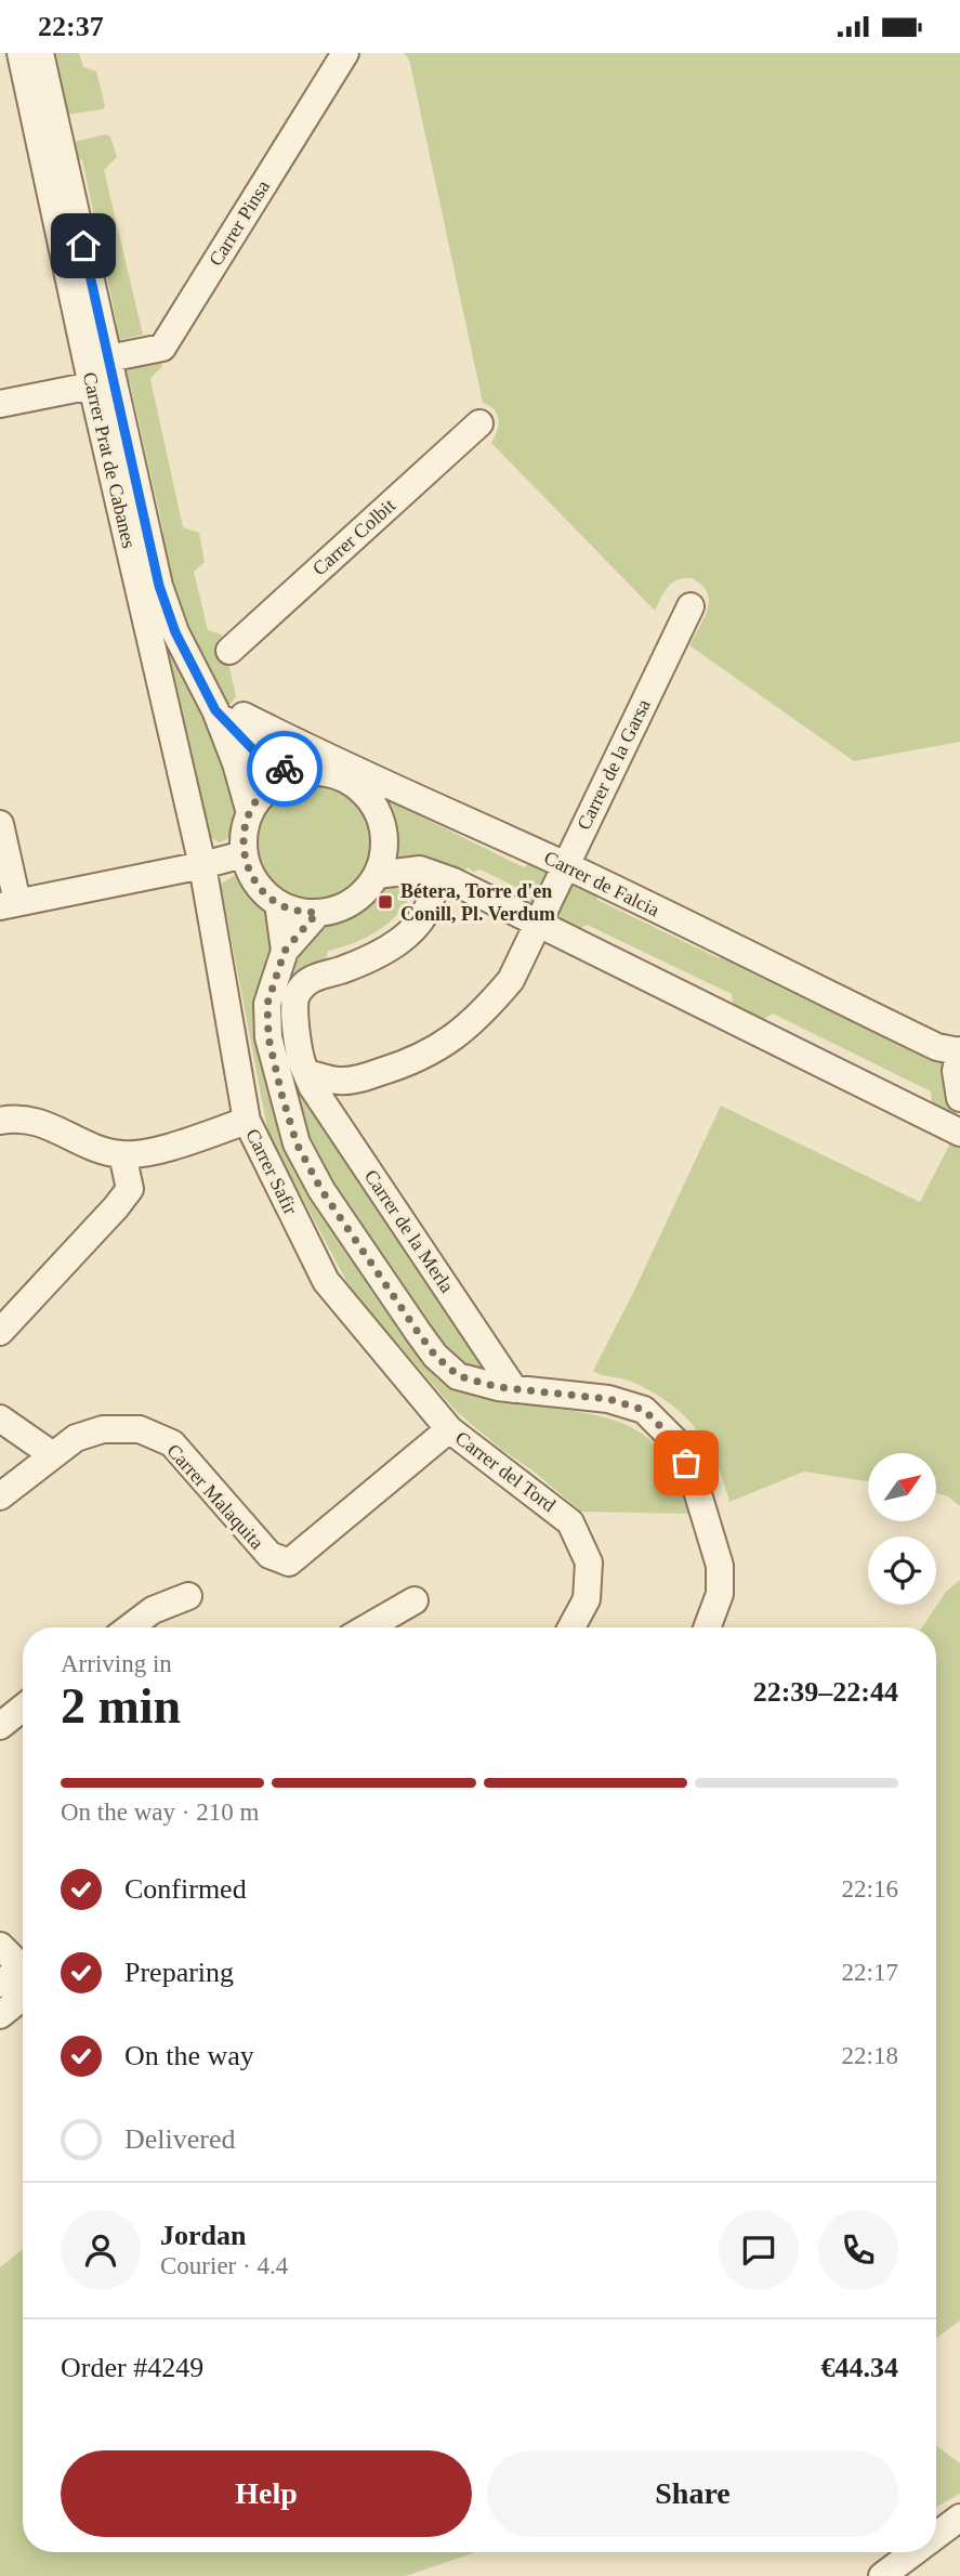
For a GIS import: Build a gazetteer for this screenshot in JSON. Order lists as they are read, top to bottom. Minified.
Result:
{"streets":{"street":["Carrer Pinsa","Carrer Prat de Cabanes","Carrer Colbit","Carrer de la Garsa","Carrer de Falcia","Carrer Safir","Carrer de la Merla","Carrer del Tord","Carrer Malaquita"]},"crossings":[["Carrer Prat de Cabanes","Carrer Safir"],["Carrer de la Garsa","Carrer de Falcia"],["Carrer de la Garsa","Carrer de la Merla"],["Carrer Safir","Carrer del Tord"],["Carrer Safir","Carrer Malaquita"],["Carrer del Tord","Carrer Malaquita"]],"places":{"transit":["Bétera, Torre d'en Conill, Pl. Verdum"]},"north":"top right","page":{"status":"22:37","heading":["2 min","Arriving in","22:39–22:44"],"panel":["Jordan","Courier · 4.4","Order #4249","€44.34"],"bar":"On the way · 210 m","list":[["Confirmed","22:16"],["Preparing","22:17"],["On the way","22:18"],"Delivered"],"buttons":["Help","Share"]}}
